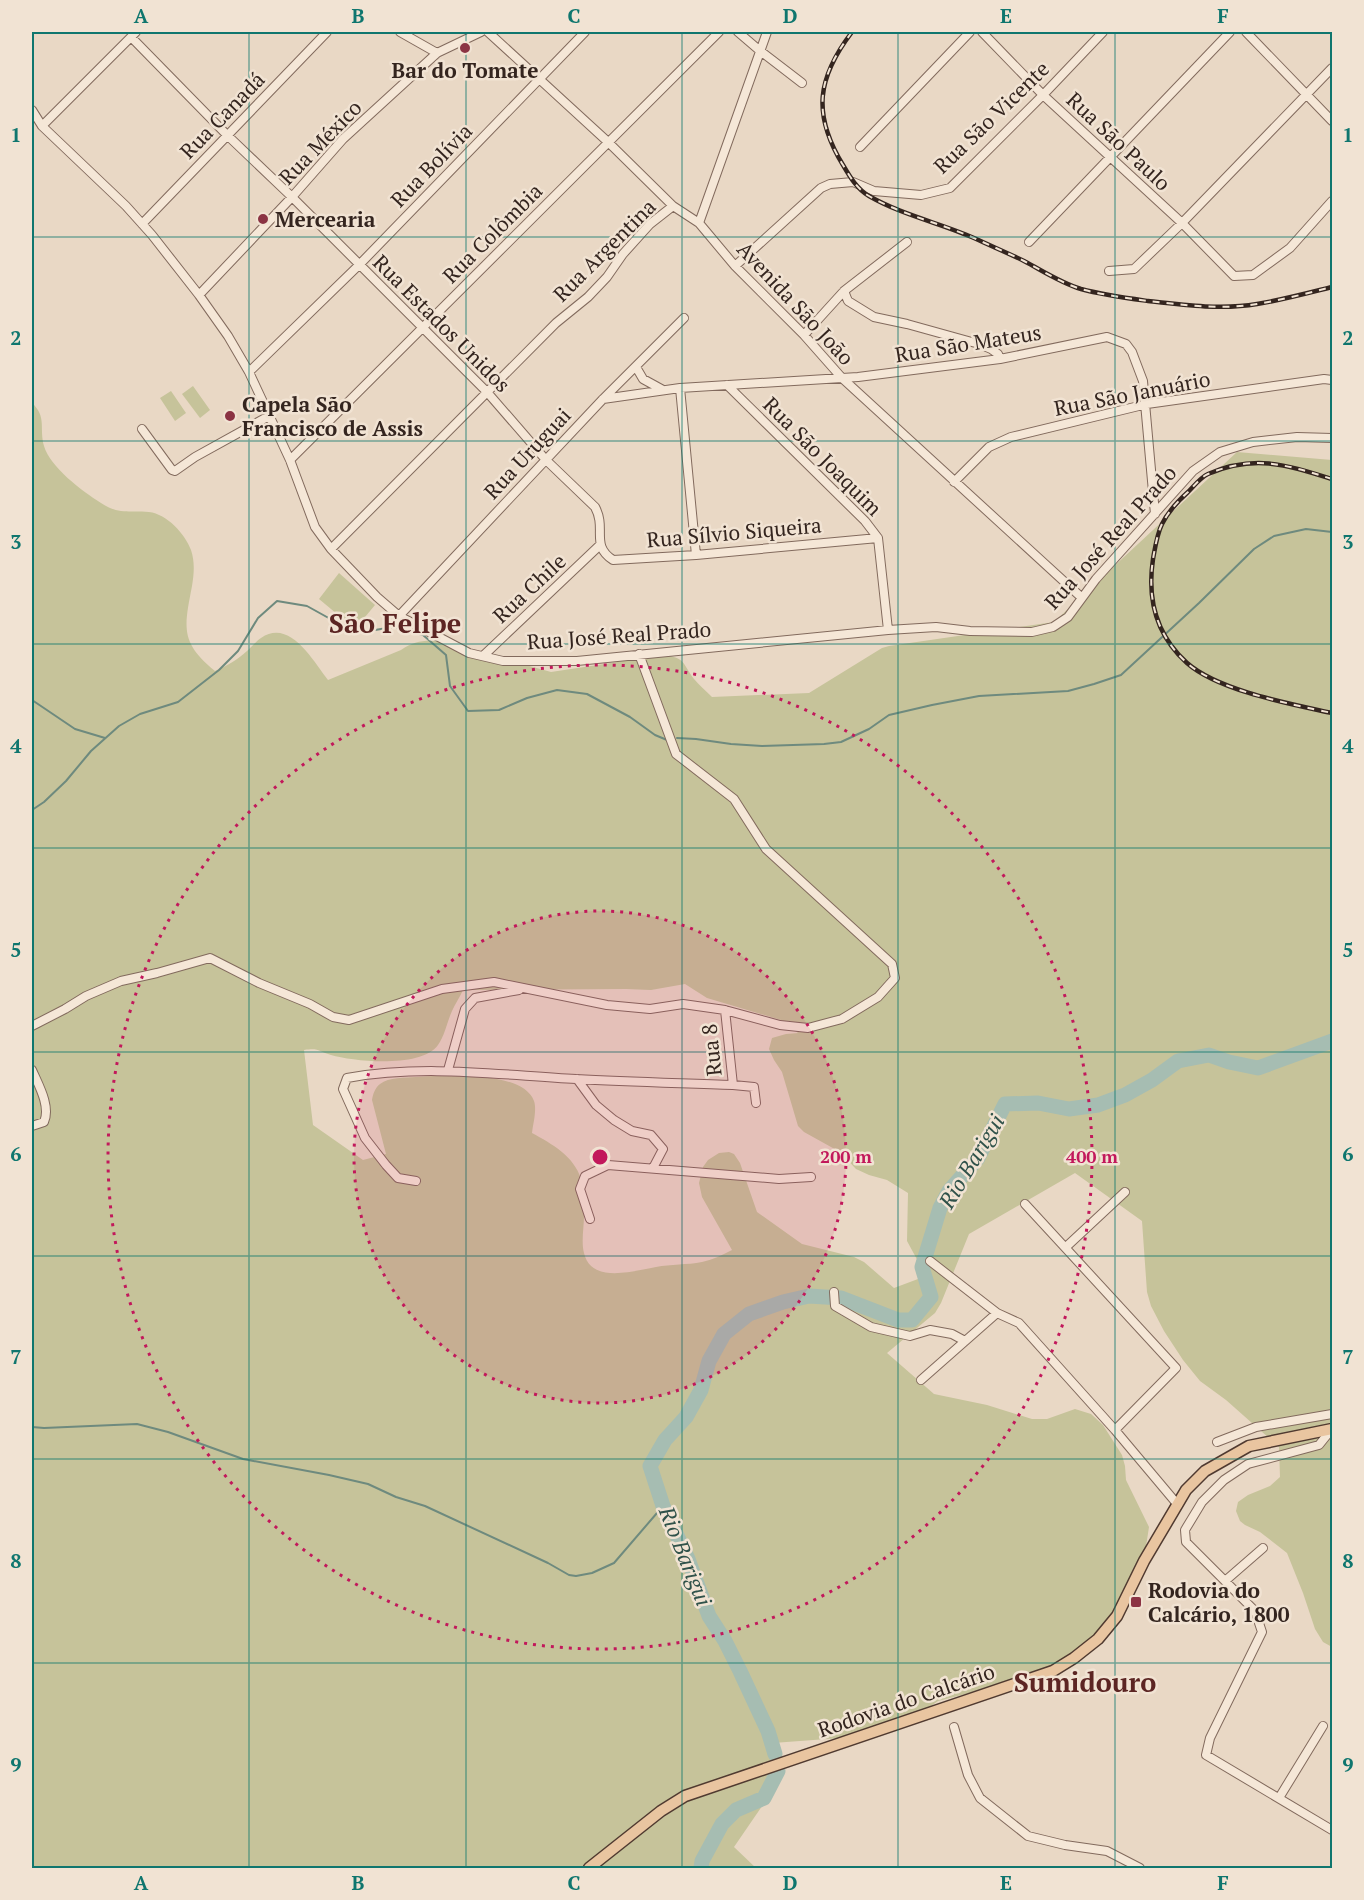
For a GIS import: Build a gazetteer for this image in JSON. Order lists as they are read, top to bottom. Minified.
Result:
{"streets":{"main road":["Rodovia do Calcário"],"street":["Rua Canadá","Rua São Vicente","Rua São Paulo","Rua México","Rua Bolívia","Rua Colômbia","Rua Argentina","Avenida São João","Rua Estados Unidos","Rua São Mateus","Rua São Januário","Rua Uruguai","Rua São Joaquim","Rua Sílvio Siqueira","Rua José Real Prado","Rua Chile","Rua 8"]},"crossings":[["Rua Canadá","Rua Estados Unidos"],["Rua Canadá","Rua José Real Prado"],["Rua São Vicente","Rua São Paulo"],["Rua São Vicente","Avenida São João"],["Rua México","Rua Estados Unidos"],["Rua México","Rua José Real Prado"],["Rua Bolívia","Avenida São João"],["Rua Bolívia","Rua Estados Unidos"],["Rua Bolívia","Rua José Real Prado"],["Rua Colômbia","Avenida São João"],["Rua Colômbia","Rua Estados Unidos"],["Rua Colômbia","Rua José Real Prado"],["Rua Argentina","Avenida São João"],["Rua Argentina","Rua Estados Unidos"],["Rua Argentina","Rua José Real Prado"],["Avenida São João","Rua São Mateus"],["Avenida São João","Rua São Januário"],["Avenida São João","Rua José Real Prado"],["Rua Estados Unidos","Rua Uruguai"],["Rua Estados Unidos","Rua Sílvio Siqueira"],["Rua Estados Unidos","Rua Chile"],["Rua São Mateus","Rua São Januário"],["Rua São Mateus","Rua Uruguai"],["Rua São Mateus","Rua São Joaquim"],["Rua São Mateus","Rua José Real Prado"],["Rua Uruguai","Rua José Real Prado"],["Rua São Joaquim","Rua Sílvio Siqueira"],["Rua São Joaquim","Rua José Real Prado"],["Rua Sílvio Siqueira","Rua Chile"],["Rua José Real Prado","Rua Chile"]],"districts":["São Felipe","Sumidouro"],"water":["Rio Barigui"],"places":{"other":["Bar do Tomate","Mercearia","Capela São Francisco de Assis"],"transit":["Rodovia do Calcário, 1800"]},"grid":{"columns":["A","B","C","D","E","F"],"rows":["1","2","3","4","5","6","7","8","9"]},"rings":["200 m","400 m"]}
